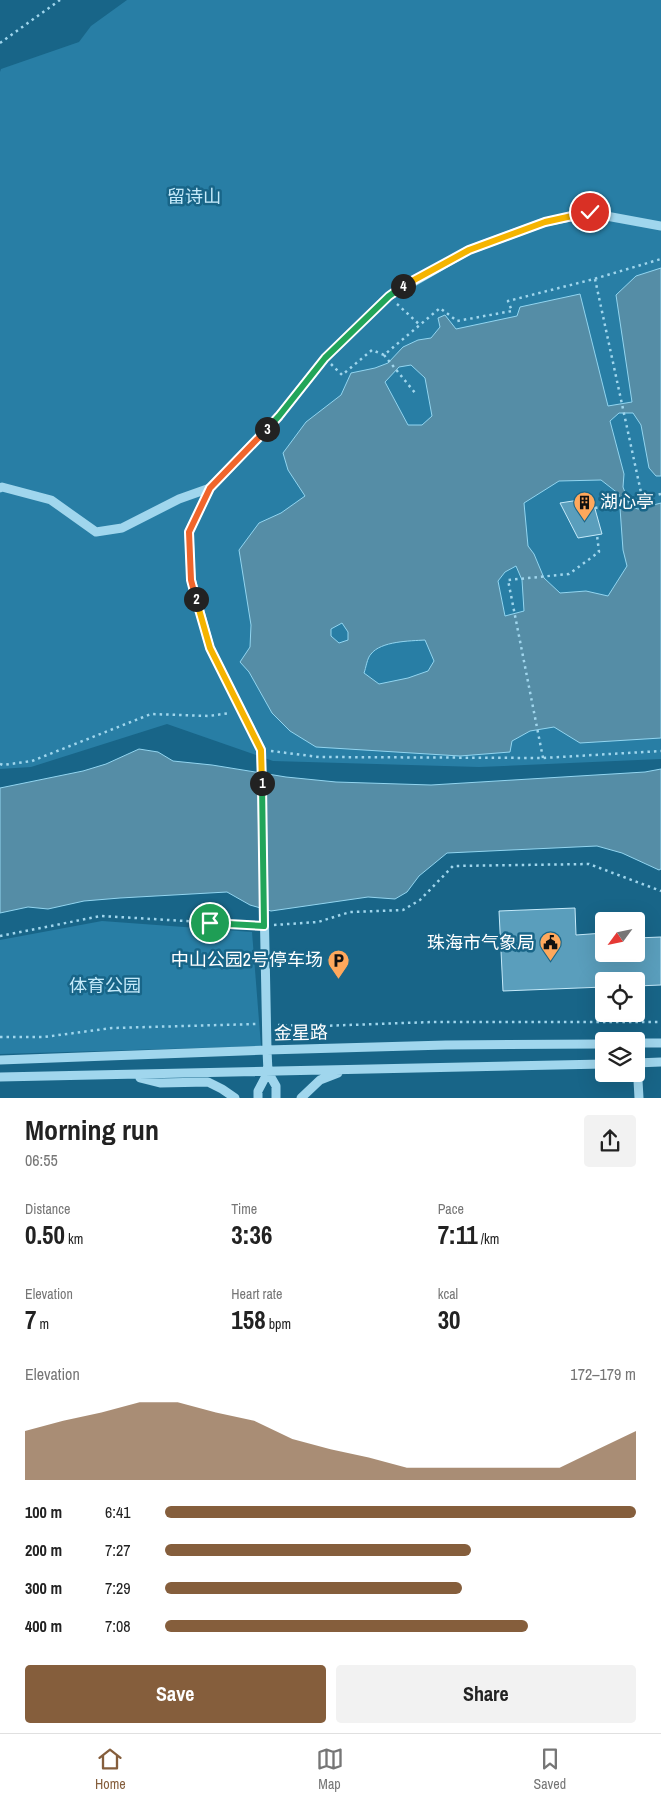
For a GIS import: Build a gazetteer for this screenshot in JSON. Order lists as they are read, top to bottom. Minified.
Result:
{"streets":{"street":["金星路"]},"parks":["留诗山","体育公园"],"places":{"building":["湖心亭"],"public building":["珠海市气象局"],"parking":["中山公园2号停车场"]},"north":"bottom left","page":{"pins":["4","3","2","1"],"heading":["Morning run","06:55"],"stats":[["Distance","0.50 km"],["Time","3:36"],["Pace","7:11 /km"],["Elevation","7 m"],["Heart rate","158 bpm"],["kcal","30"]],"chart":["Elevation","172–179 m"],"list":[{"name":"100 m","note":"6:41"},{"name":"200 m","note":"7:27"},{"name":"300 m","note":"7:29"},{"name":"400 m","note":"7:08"}],"buttons":["Save","Share"],"tabs":["Home","Map","Saved"]}}
